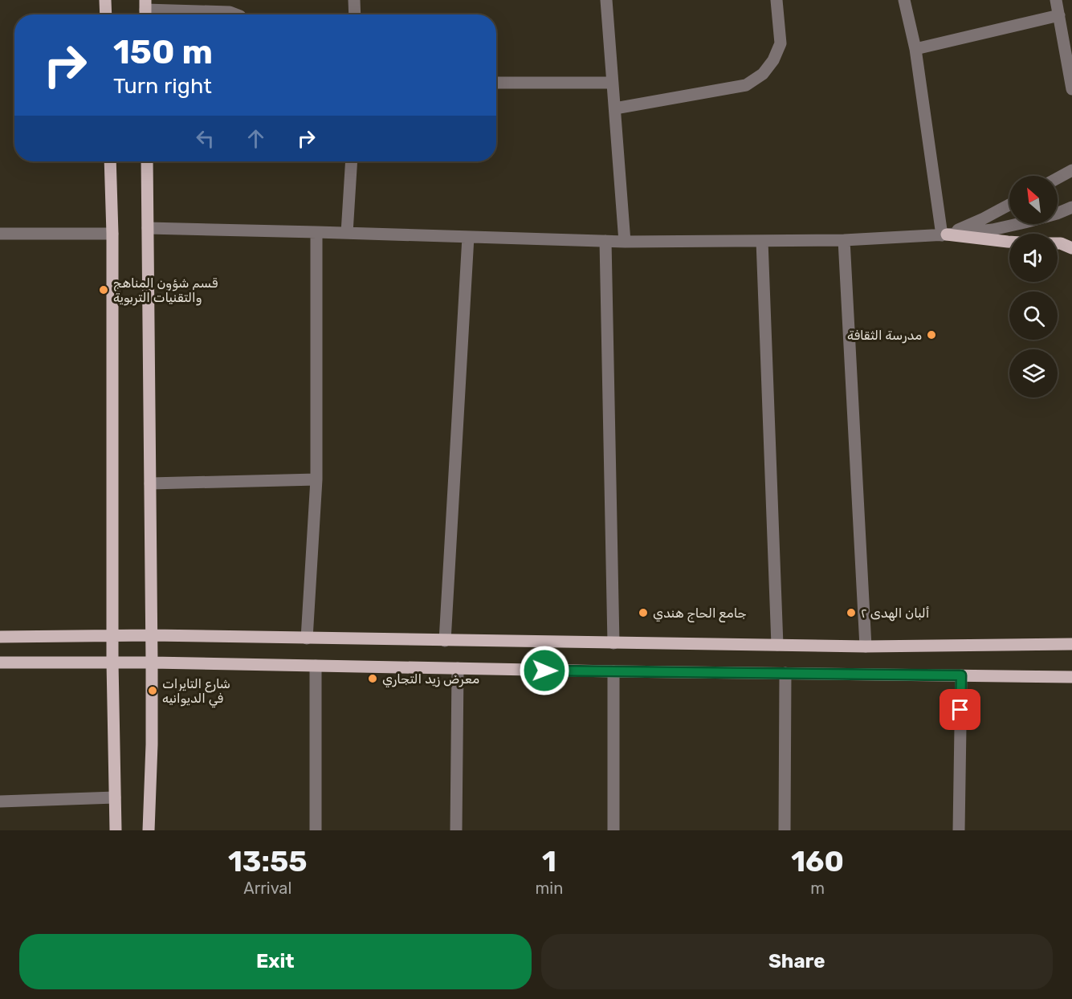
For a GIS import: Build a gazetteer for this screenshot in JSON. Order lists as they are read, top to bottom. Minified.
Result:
{"places":["قسم شؤون المناهج والتقنيات التربوية","مدرسة الثقافة","جامع الحاج هندي","ألبان الهدى ٢","معرض زيد التجاري","شارع التايرات في الديوانيه"],"north":"top left","page":{"turn":["150 m","Turn right"],"eta":["13:55","Arrival","1","min","160","m"],"buttons":["Exit","Share"]}}
